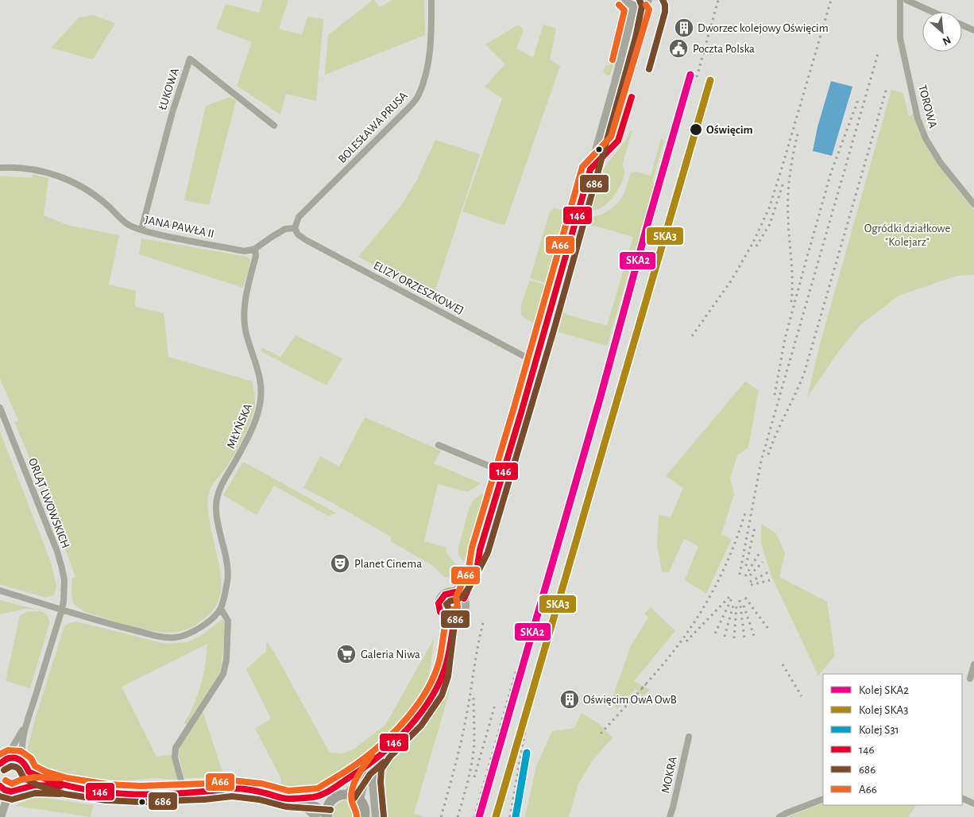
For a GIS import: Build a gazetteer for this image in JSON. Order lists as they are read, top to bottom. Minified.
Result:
{"streets":{"street":["ŁUKOWA","TOROWA","BOLESŁAWA PRUSA","JANA PAWŁA II","ELIZY ORZESZKOWEJ","MŁYŃSKA","ORLĄT LWOWSKICH","MOKRA"]},"crossings":[["ŁUKOWA","JANA PAWŁA II"],["BOLESŁAWA PRUSA","ELIZY ORZESZKOWEJ"],["JANA PAWŁA II","MŁYŃSKA"]],"parks":["Ogródki działkowe \"Kolejarz\""],"places":{"building":["Dworzec kolejowy Oświęcim","Oświęcim OwA OwB"],"public building":["Poczta Polska"],"other":["Oświęcim"],"theatre":["Planet Cinema"],"supermarket":["Galeria Niwa"]},"lines":["transit line 686","transit line A66","rail line SKA2","rail line SKA3","transit line 146","rail line S31"],"legend":["Kolej SKA2","Kolej SKA3","Kolej S31","146","686","A66"],"north":"bottom right"}
